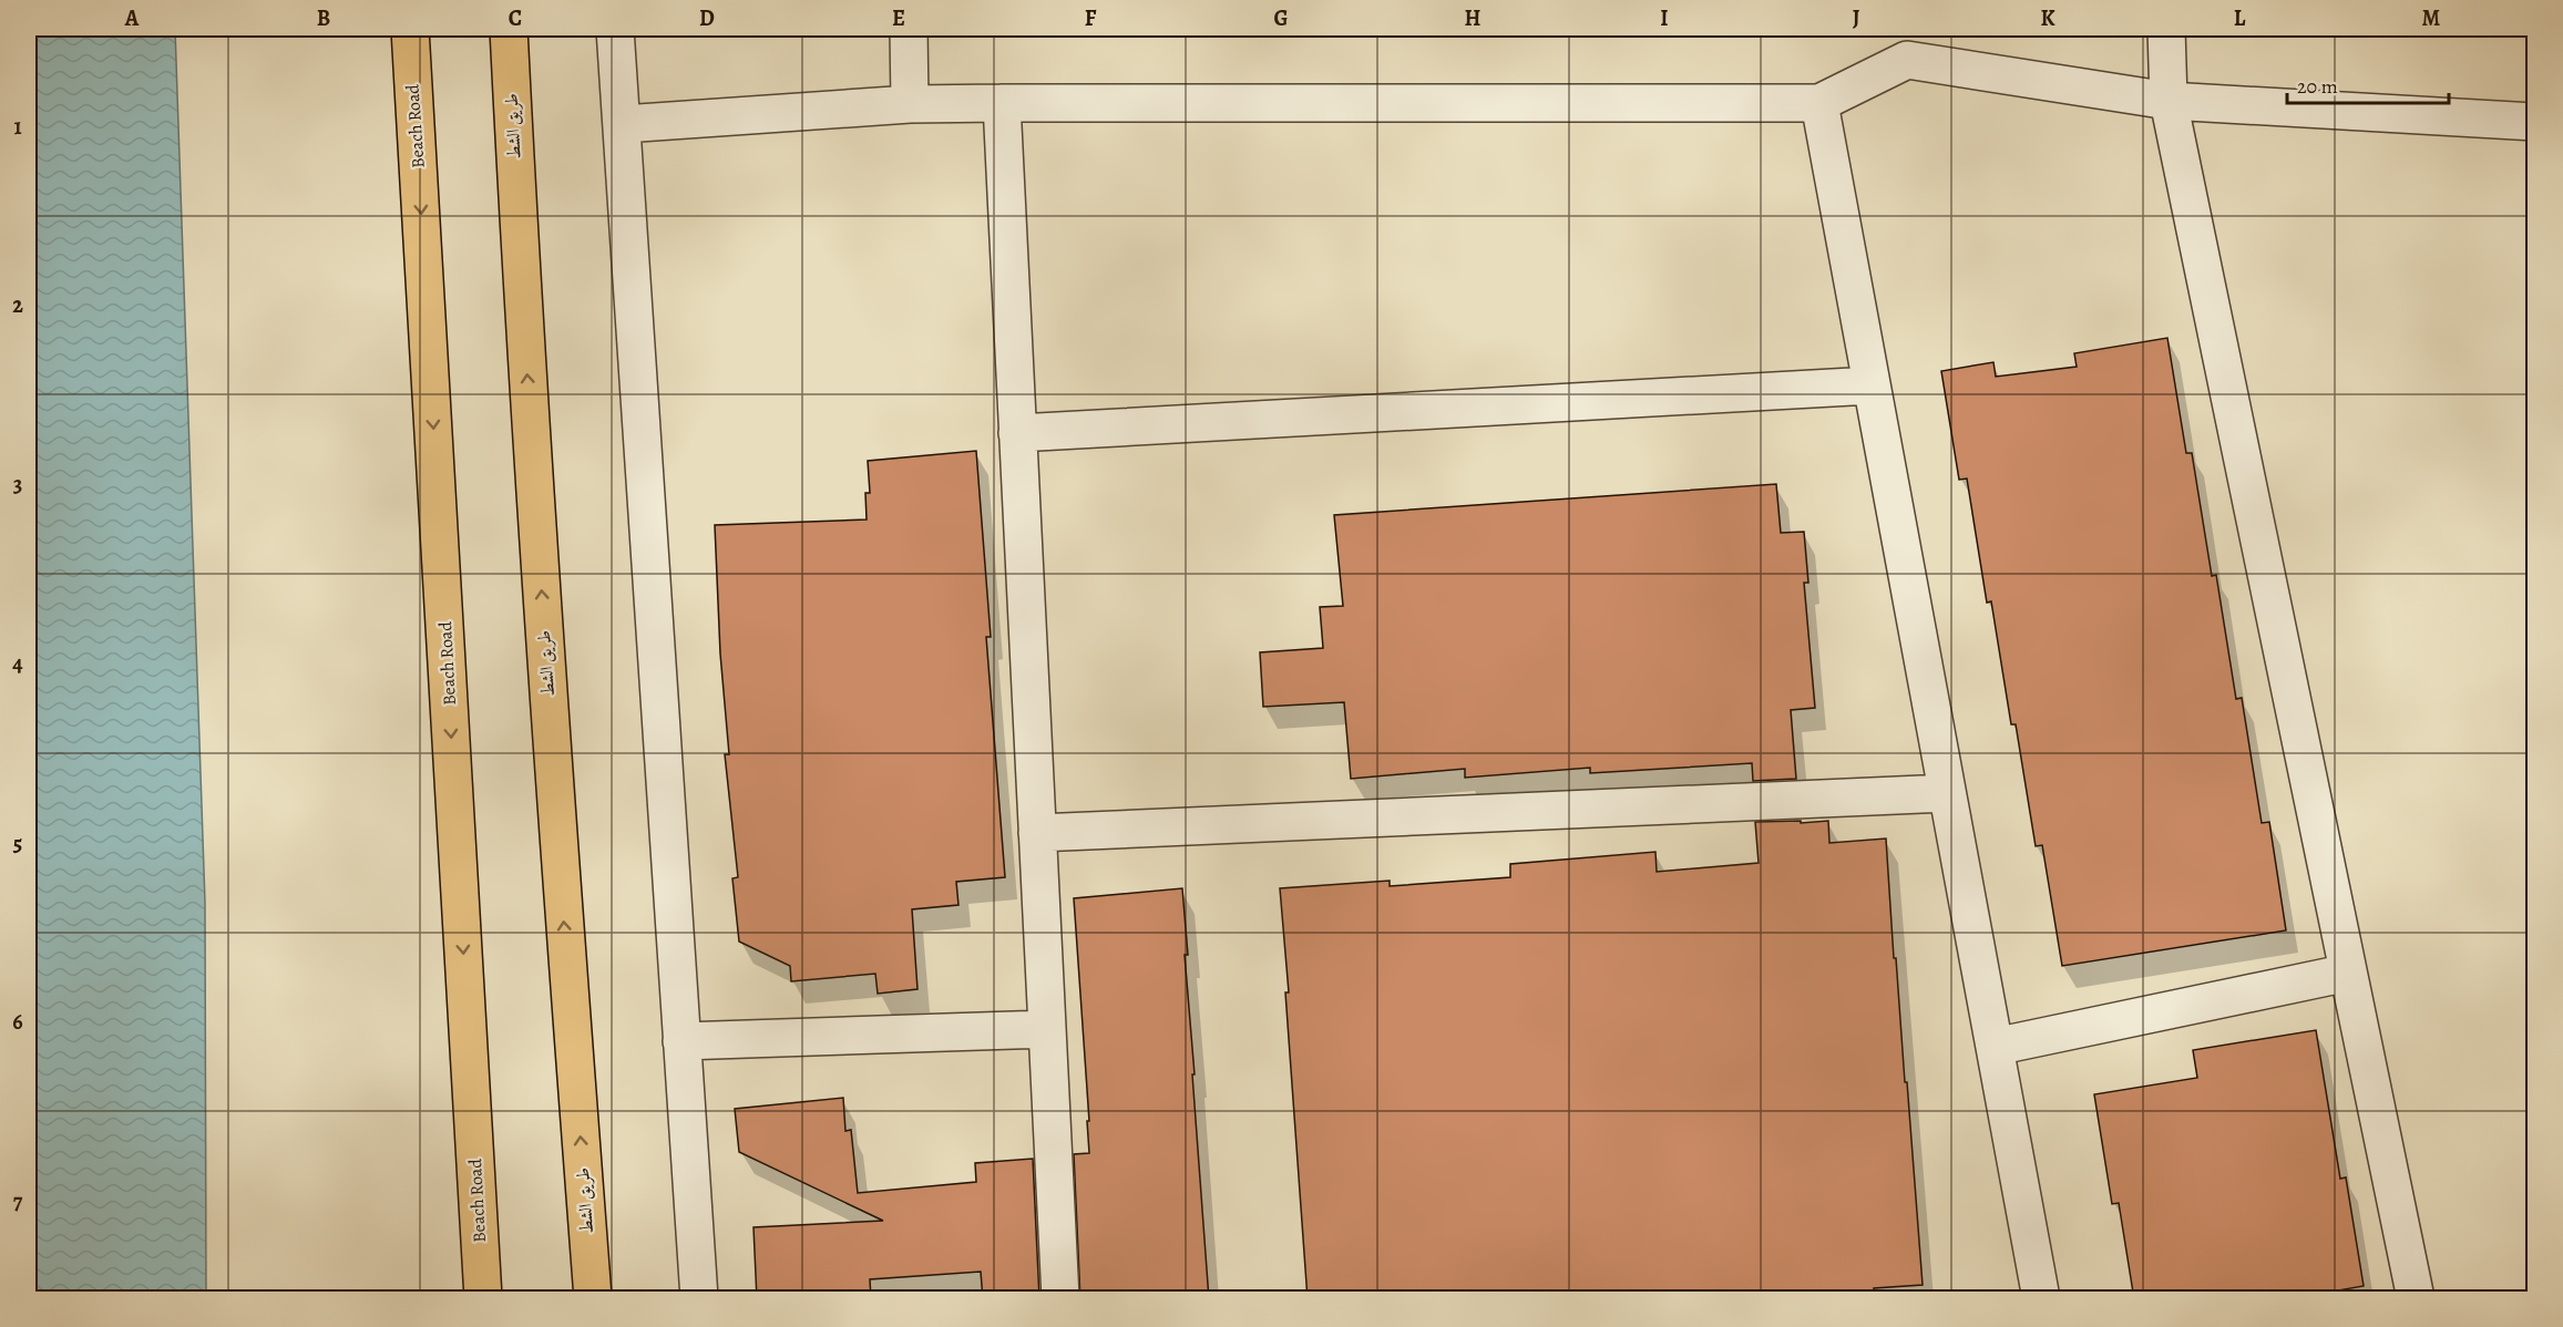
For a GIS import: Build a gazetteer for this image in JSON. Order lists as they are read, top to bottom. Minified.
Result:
{"streets":{"main road":["Beach Road","طريق الشط"]},"one_way":["Beach Road","طريق الشط"],"scale_bar":"20 m","grid":{"columns":["A","B","C","D","E","F","G","H","I","J","K","L","M"],"rows":["1","2","3","4","5","6","7"]}}
